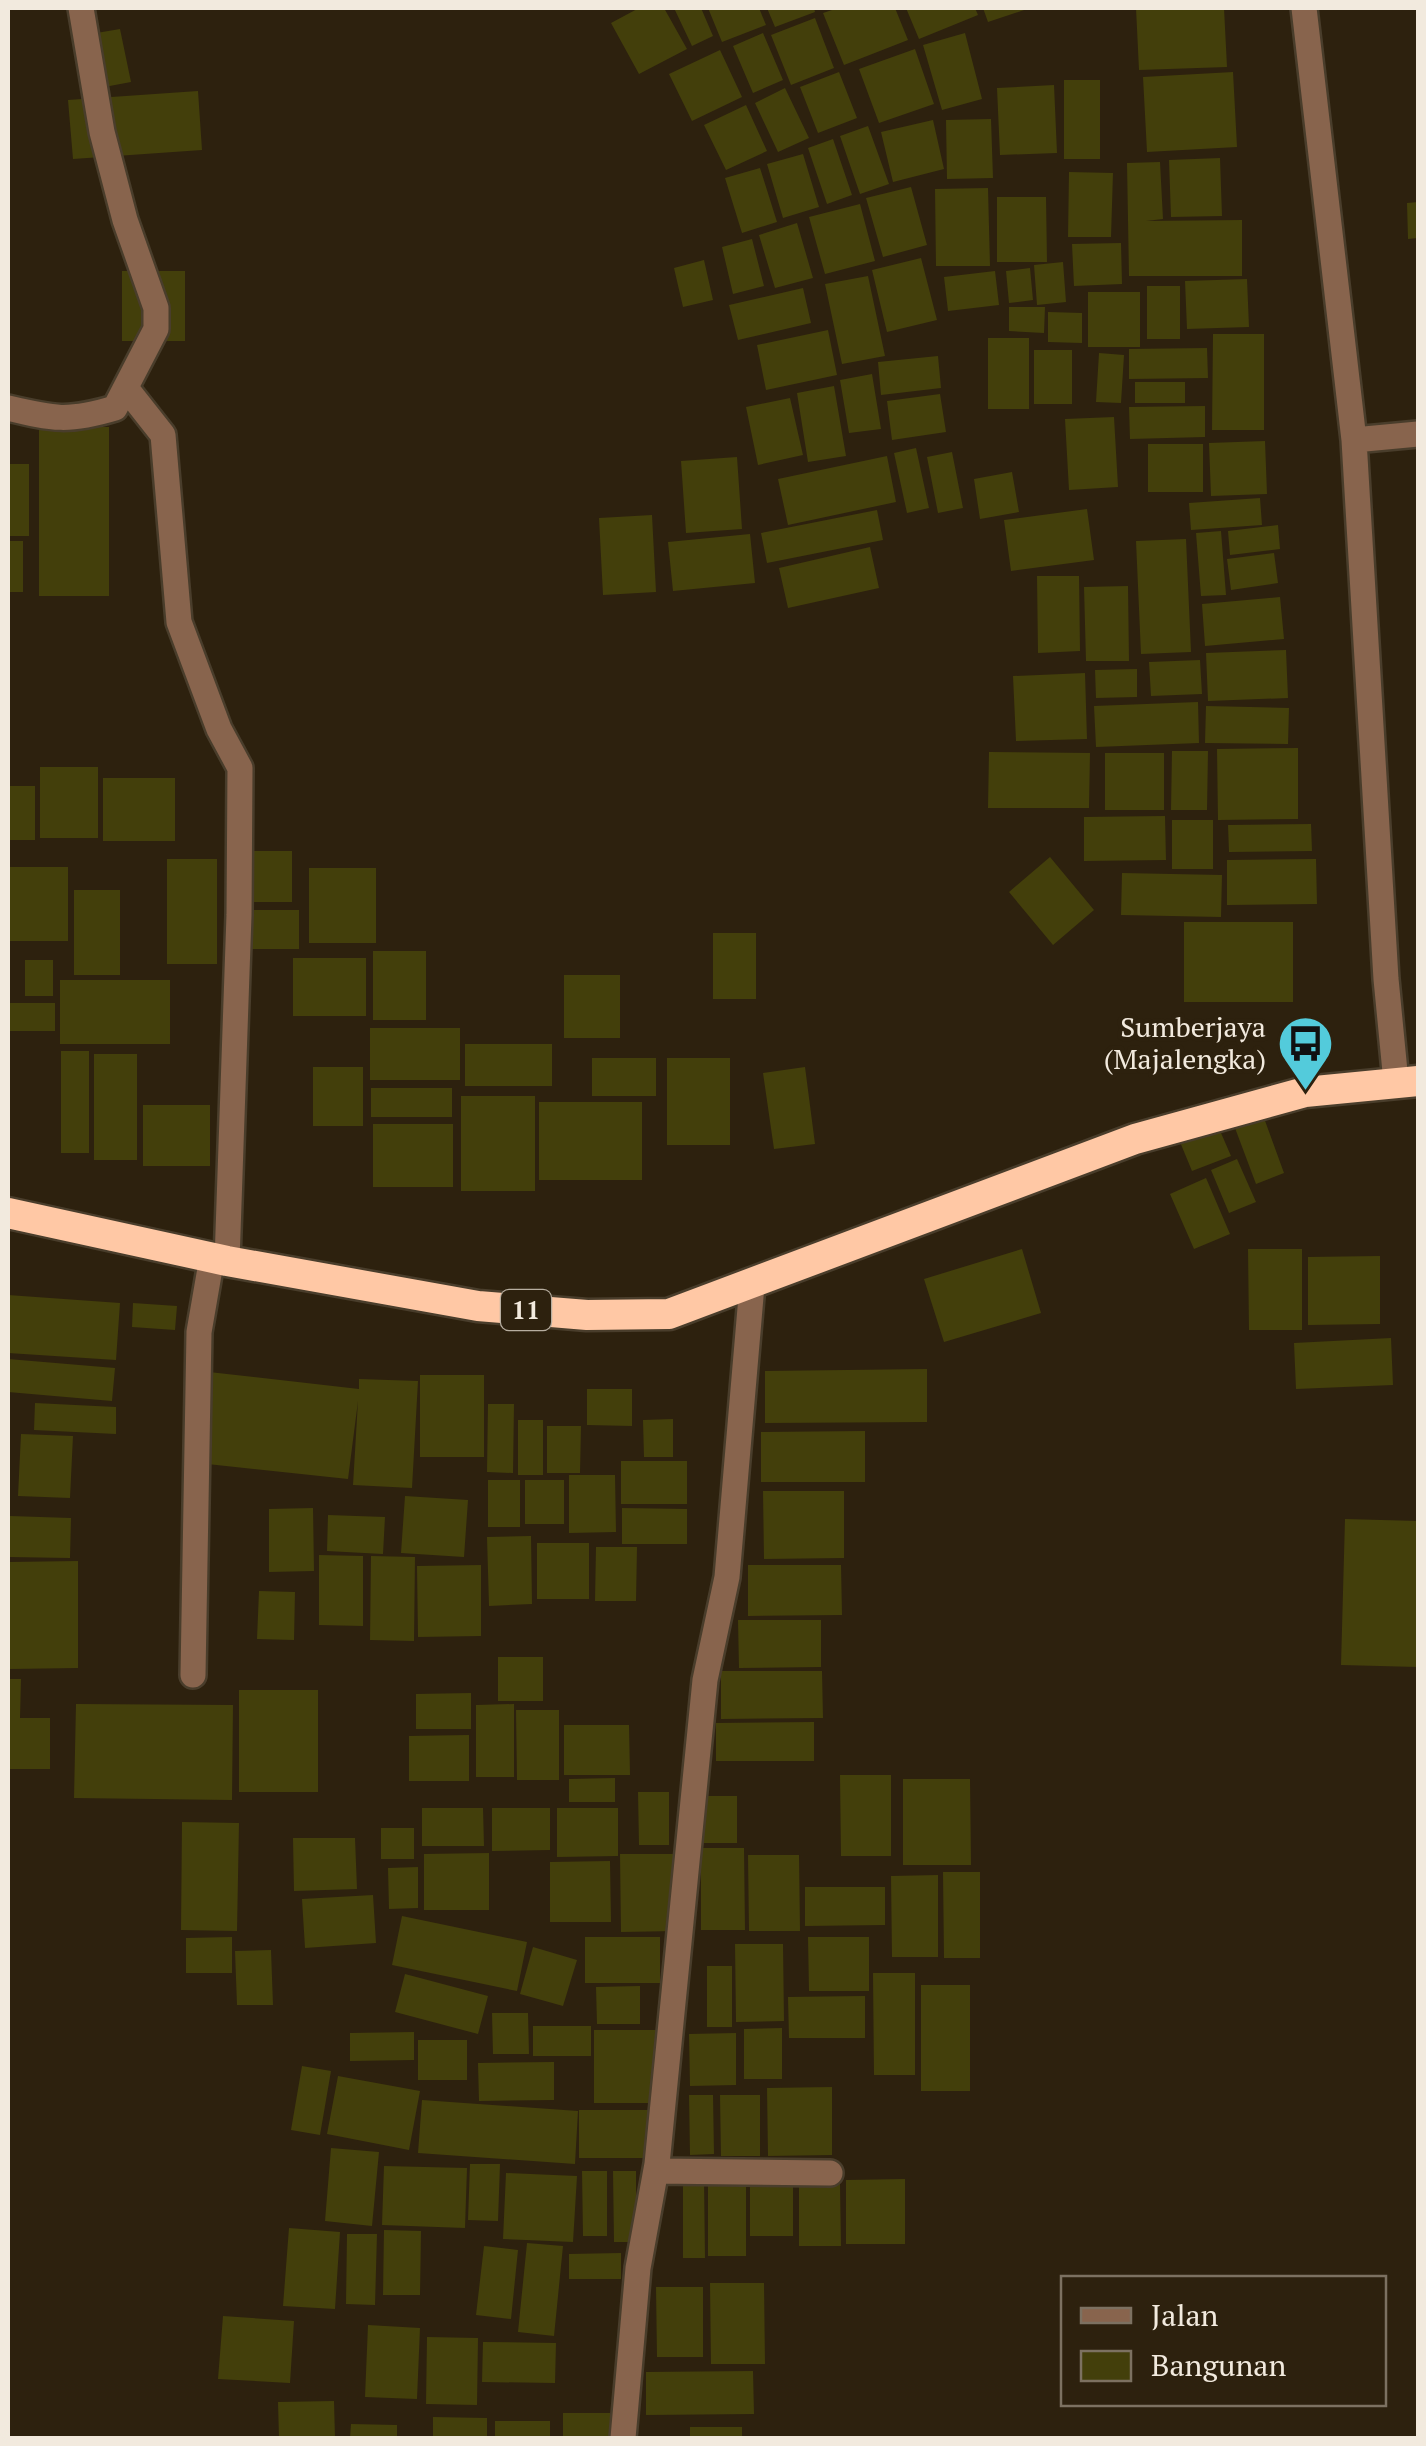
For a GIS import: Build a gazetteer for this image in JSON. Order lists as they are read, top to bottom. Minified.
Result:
{"streets":{"highway":["11"]},"places":{"bus stop":["Sumberjaya (Majalengka)"]},"legend":["Jalan","Bangunan"]}
